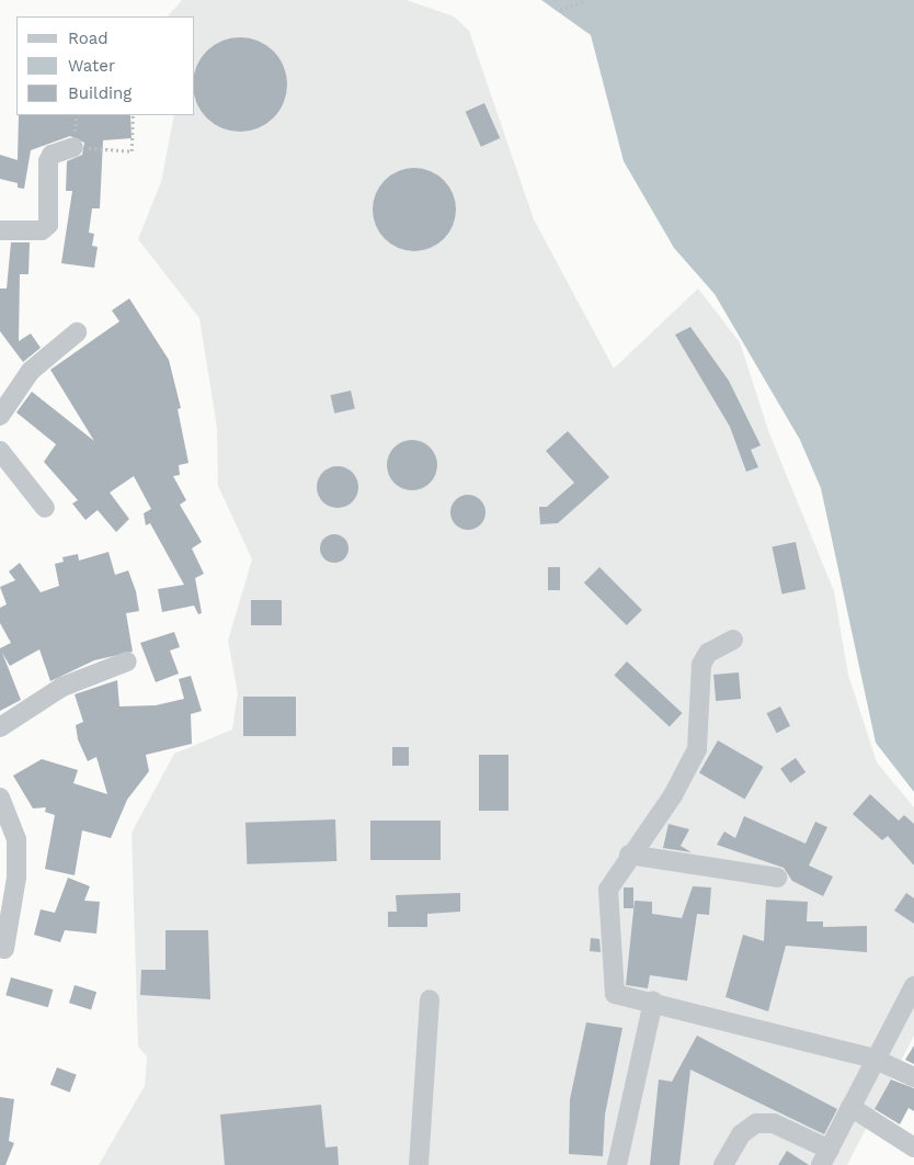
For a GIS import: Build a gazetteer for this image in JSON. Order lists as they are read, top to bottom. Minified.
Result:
{"legend":["Road","Water","Building"]}
